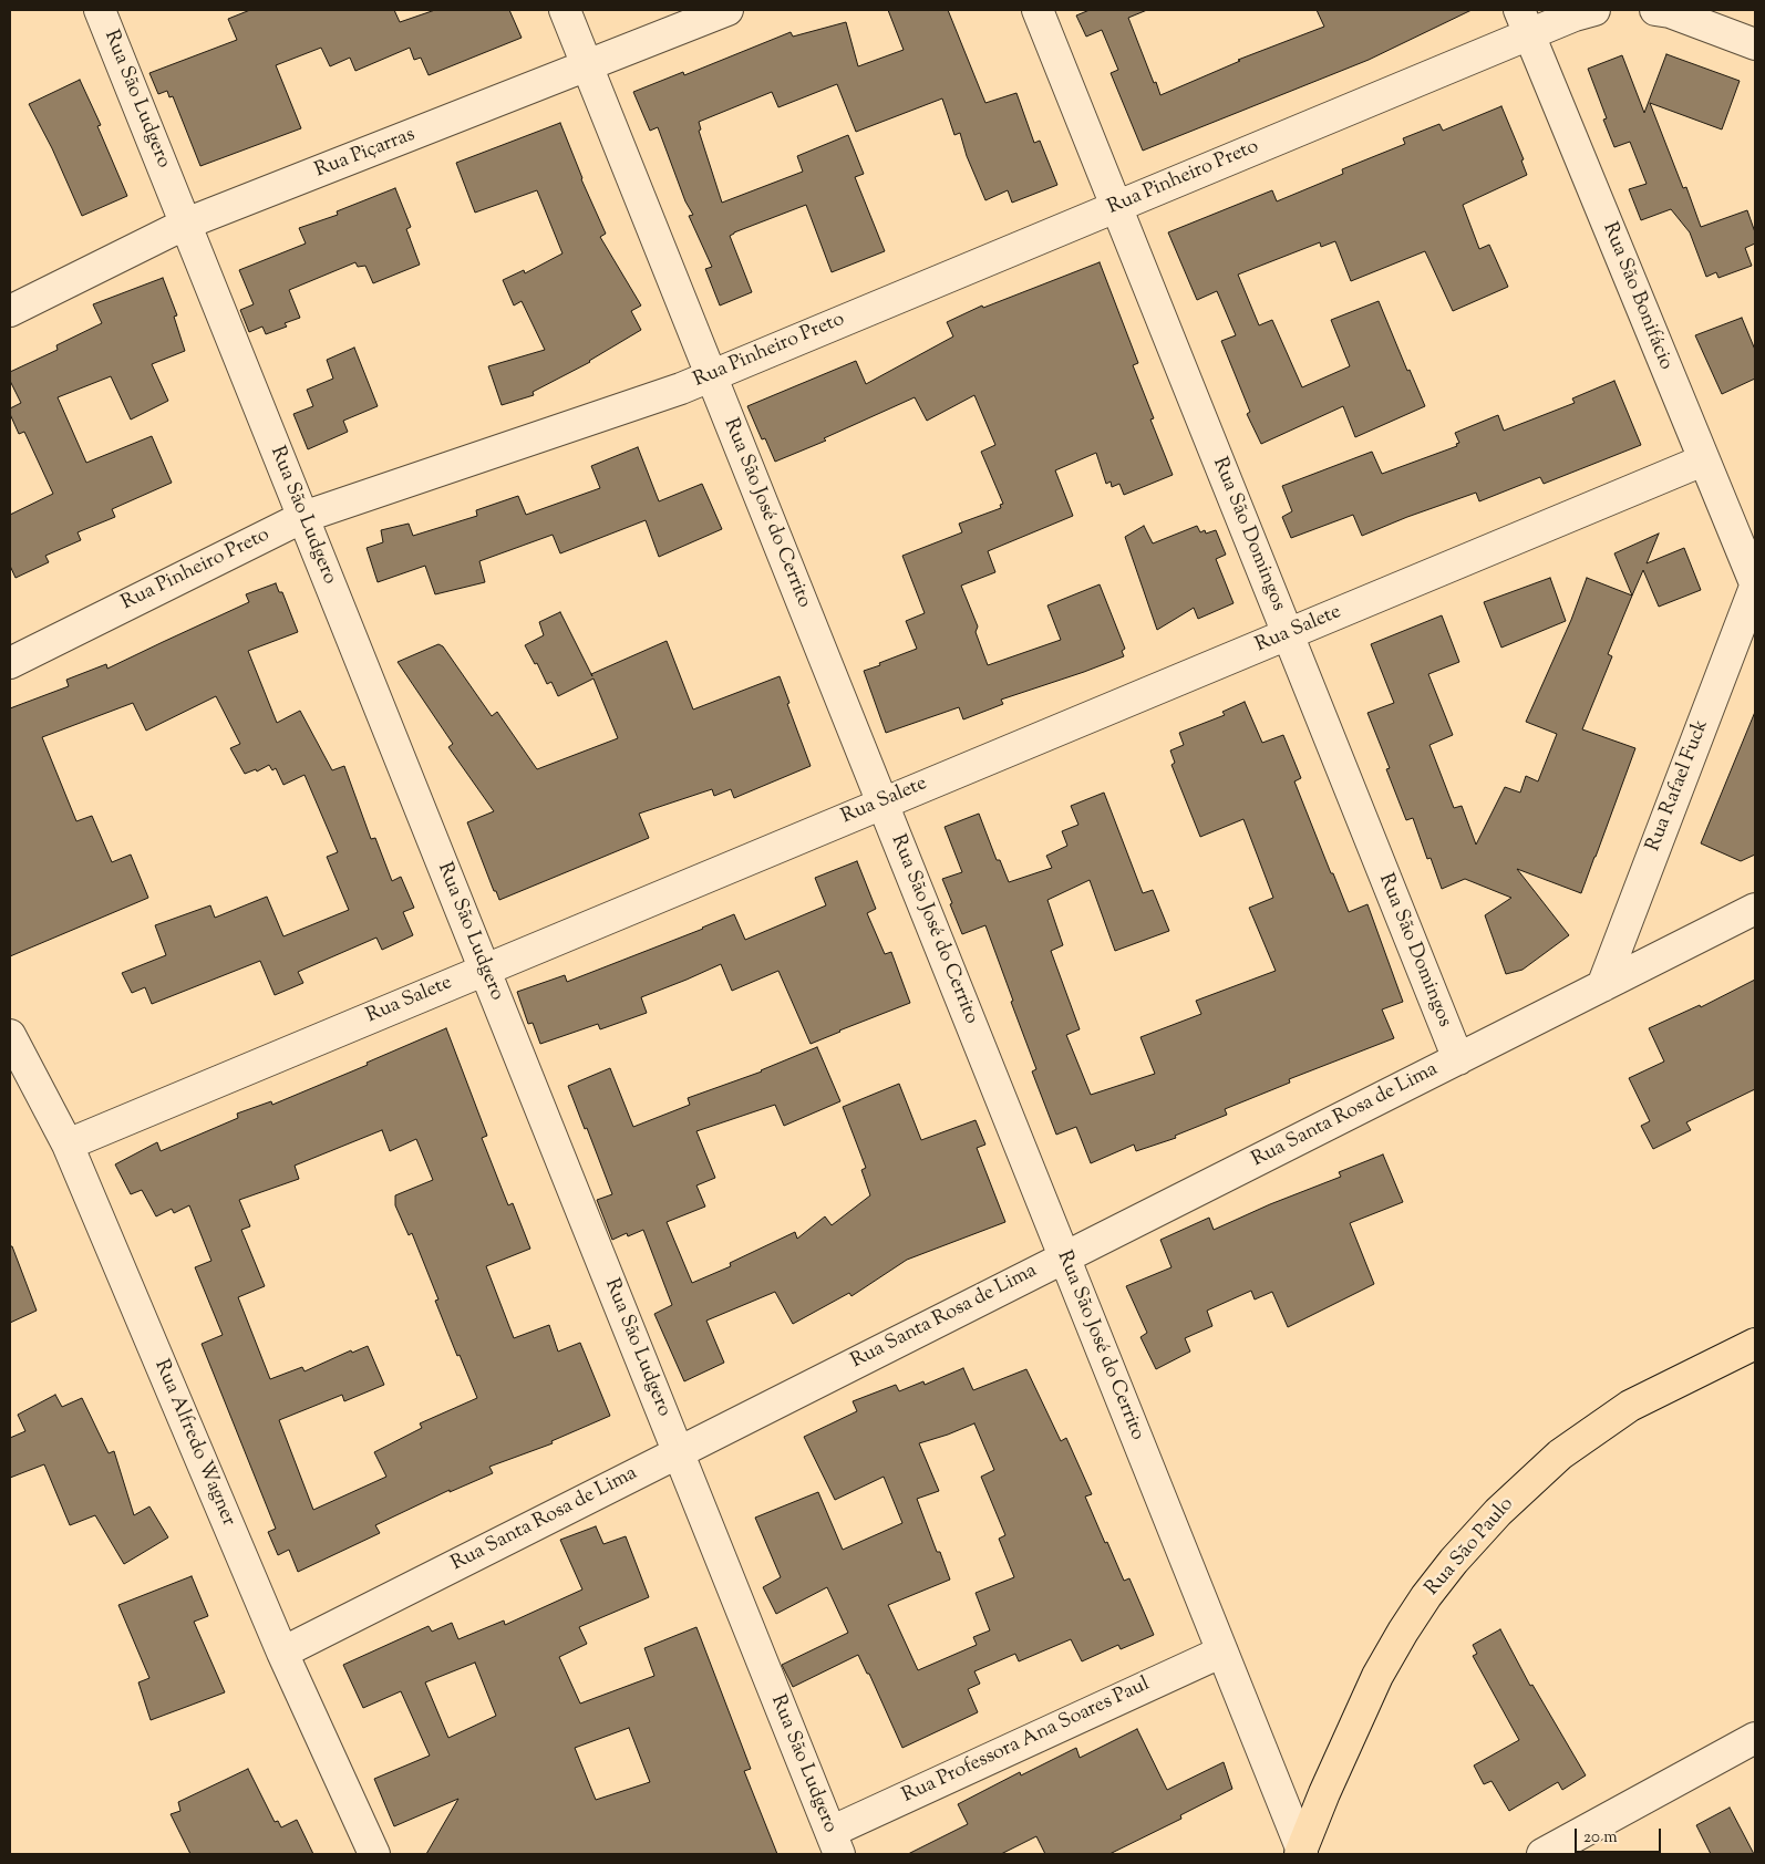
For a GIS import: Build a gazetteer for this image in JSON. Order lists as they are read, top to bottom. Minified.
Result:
{"streets":{"main road":["Rua São Paulo"],"street":["Rua São Ludgero","Rua Piçarras","Rua Pinheiro Preto","Rua São Bonifácio","Rua São José do Cerrito","Rua São Domingos","Rua Salete","Rua Rafael Fuck","Rua Santa Rosa de Lima","Rua Alfredo Wagner","Rua Professora Ana Soares Paul"]},"crossings":[["Rua São Ludgero","Rua Piçarras"],["Rua São Ludgero","Rua Pinheiro Preto"],["Rua São Ludgero","Rua Salete"],["Rua São Ludgero","Rua Santa Rosa de Lima"],["Rua São Ludgero","Rua Professora Ana Soares Paul"],["Rua Piçarras","Rua São José do Cerrito"],["Rua Pinheiro Preto","Rua São Bonifácio"],["Rua Pinheiro Preto","Rua São José do Cerrito"],["Rua Pinheiro Preto","Rua São Domingos"],["Rua São Bonifácio","Rua Salete"],["Rua São Bonifácio","Rua Rafael Fuck"],["Rua São José do Cerrito","Rua Salete"],["Rua São José do Cerrito","Rua Santa Rosa de Lima"],["Rua São José do Cerrito","Rua São Paulo"],["Rua São José do Cerrito","Rua Professora Ana Soares Paul"],["Rua São Domingos","Rua Salete"],["Rua São Domingos","Rua Santa Rosa de Lima"],["Rua Salete","Rua Alfredo Wagner"],["Rua Rafael Fuck","Rua Santa Rosa de Lima"],["Rua Santa Rosa de Lima","Rua Alfredo Wagner"]],"scale_bar":"20 m"}
